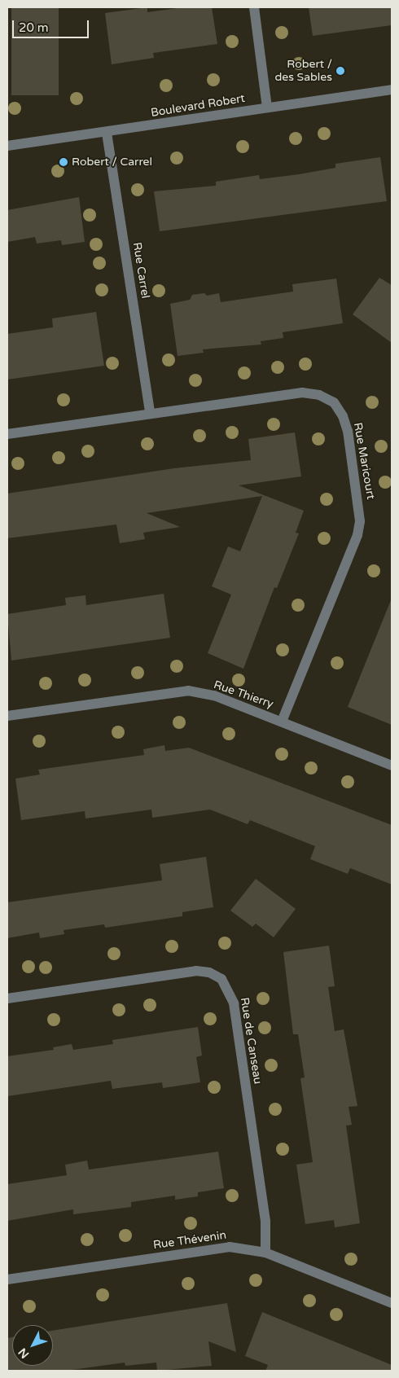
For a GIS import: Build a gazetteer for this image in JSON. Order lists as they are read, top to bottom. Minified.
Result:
{"streets":{"street":["Boulevard Robert","Rue Carrel","Rue Maricourt","Rue Thierry","Rue de Canseau","Rue Thévenin"]},"crossings":[["Boulevard Robert","Rue Carrel"],["Rue Carrel","Rue Maricourt"],["Rue Maricourt","Rue Thierry"],["Rue de Canseau","Rue Thévenin"]],"places":["Robert / des Sables","Robert / Carrel"],"scale_bar":"20 m","north":"bottom left"}
